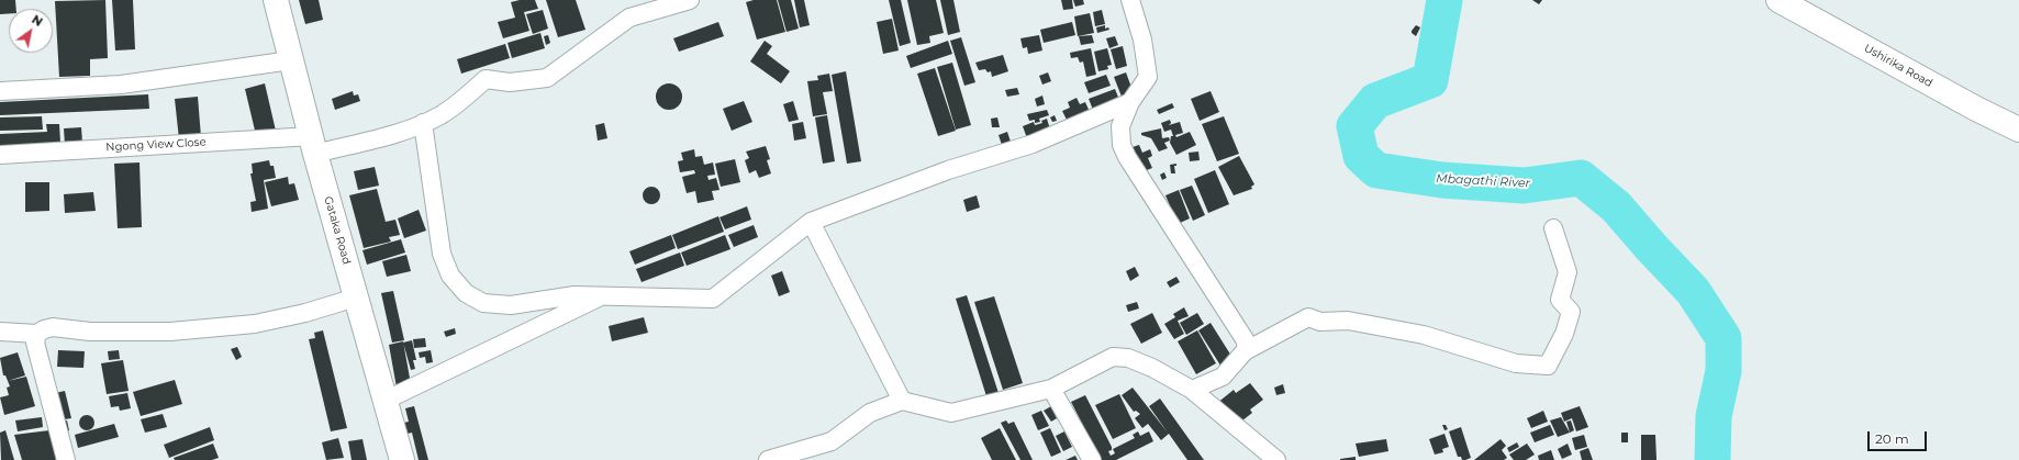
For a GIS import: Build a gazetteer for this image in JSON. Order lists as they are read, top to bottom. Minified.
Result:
{"streets":{"street":["Ushirika Road","Ngong View Close","Gataka Road"]},"crossings":[["Ngong View Close","Gataka Road"]],"water":["Mbagathi River"],"scale_bar":"20 m","north":"top right"}
